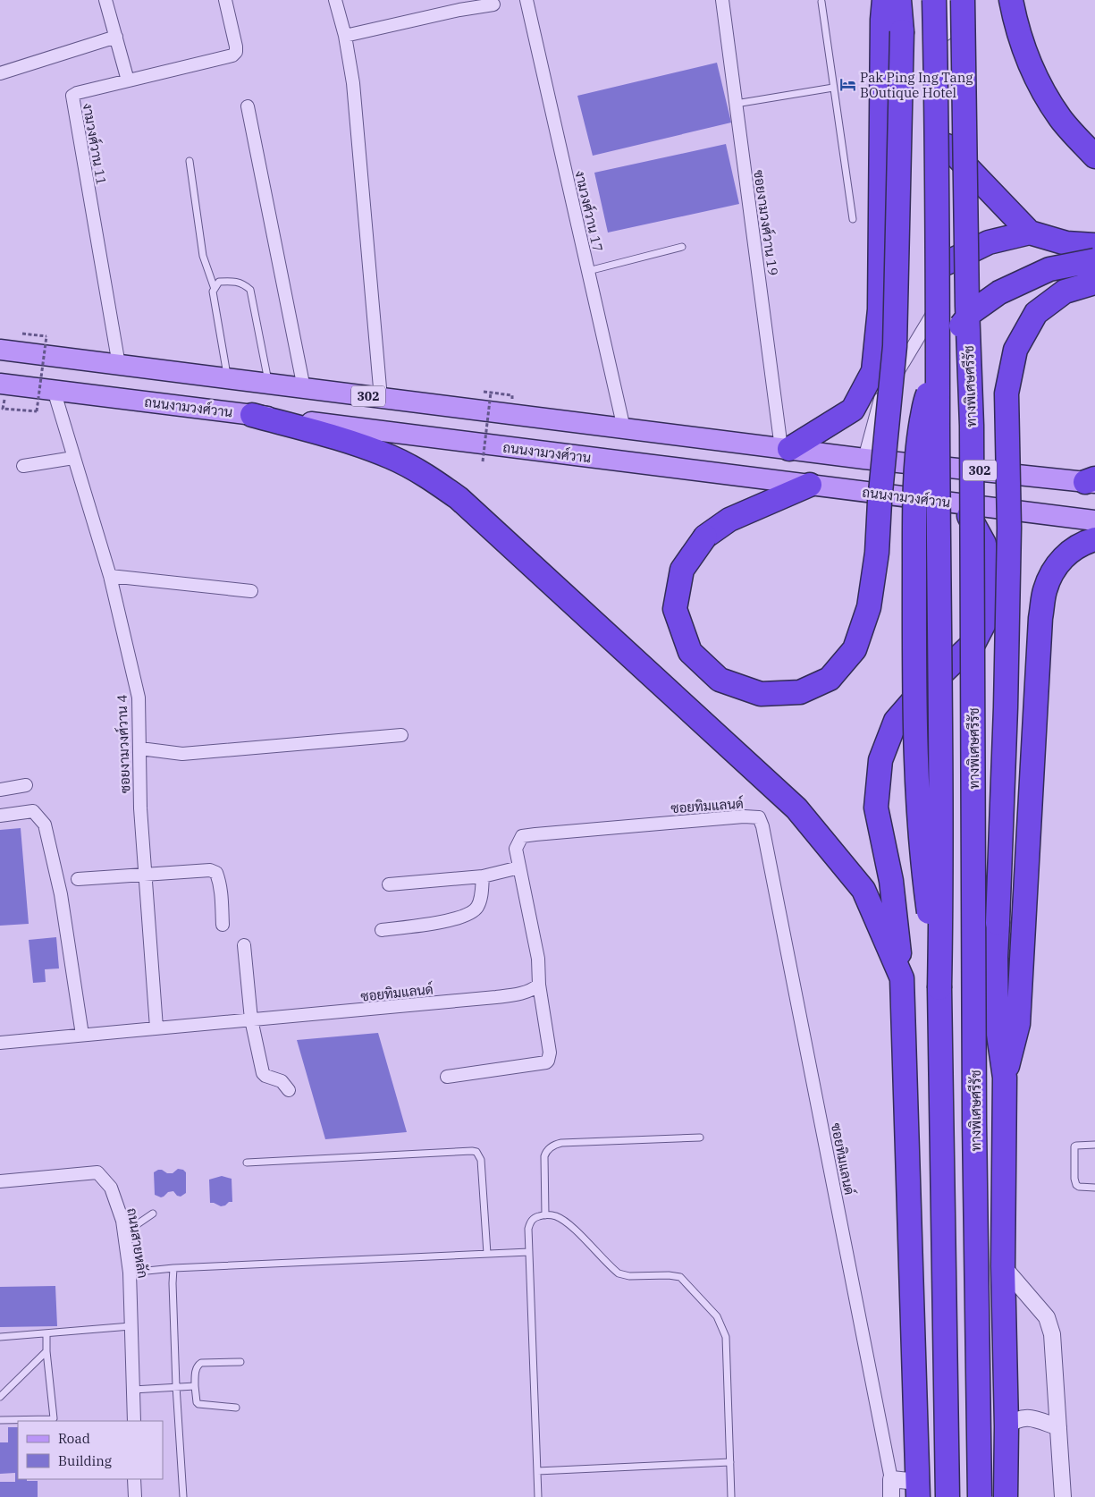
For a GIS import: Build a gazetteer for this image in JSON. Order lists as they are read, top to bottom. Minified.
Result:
{"streets":{"highway":["ทางพิเศษศรีรัช"],"main road":["302","ถนนงามวงศ์วาน"],"street":["งามวงศ์วาน 11","งามวงศ์วาน 17","ซอยงามวงศ์วาน 19","ซอยงามวงศ์วาน 4","ซอยทิมแลนด์","ถนนสายหลัก"]},"crossings":[["งามวงศ์วาน 11","302"],["งามวงศ์วาน 17","302"],["ซอยงามวงศ์วาน 19","302"],["ถนนงามวงศ์วาน","ซอยงามวงศ์วาน 4"],["ซอยงามวงศ์วาน 4","ซอยทิมแลนด์"]],"places":{"hotel":["Pak Ping Ing Tang BOutique Hotel"]},"legend":["Road","Building"]}
